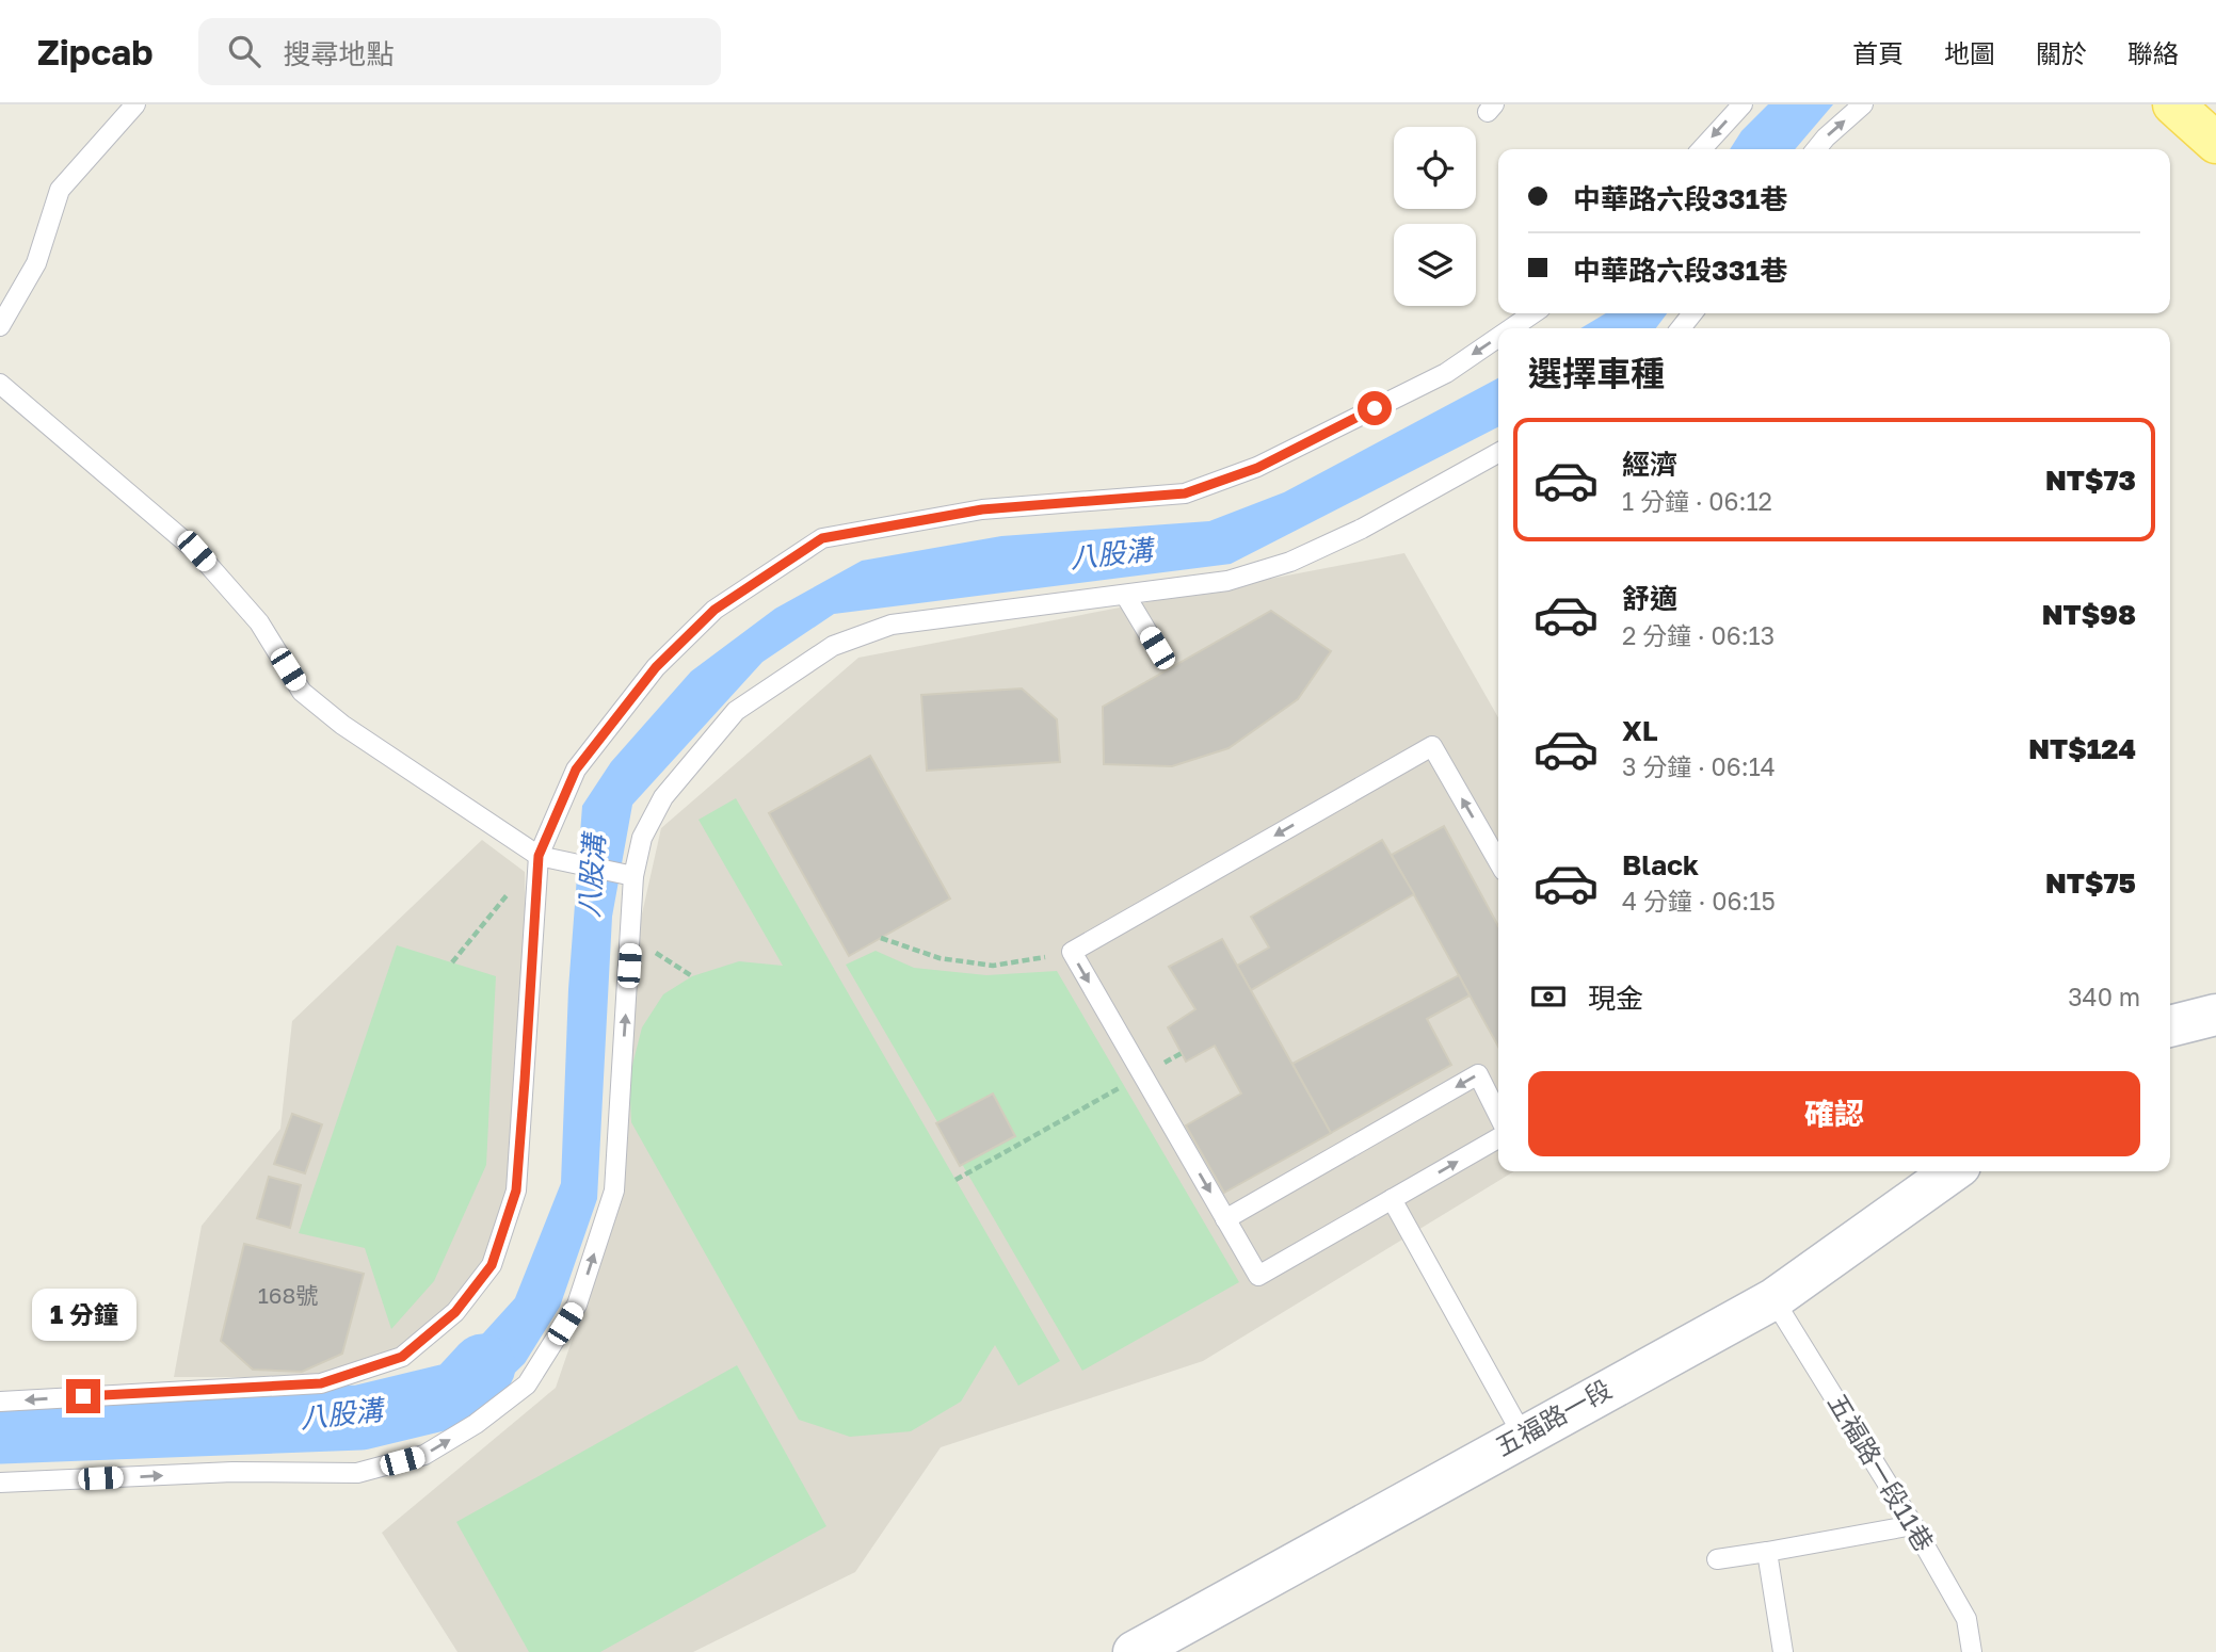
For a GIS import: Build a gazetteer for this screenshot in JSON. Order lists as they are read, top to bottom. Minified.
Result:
{"streets":{"main road":["五福路一段"],"lane":["五福路一段11巷"]},"crossings":[["五福路一段","五福路一段11巷"]],"water":["八股溝"],"house_numbers":["168號"],"page":{"header":"Zipcab","search":"搜尋地點","nav":["首頁","地圖","關於","聯絡"],"banner":["中華路六段331巷","中華路六段331巷"],"heading":"選擇車種","list":[{"name":"經濟","note":"1 分鐘 · 06:12","value":"NT$73"},{"name":"舒適","note":"2 分鐘 · 06:13","value":"NT$98"},{"name":"XL","note":"3 分鐘 · 06:14","value":"NT$124"},{"name":"Black","note":"4 分鐘 · 06:15","value":"NT$75"}],"pay":["現金","340 m"],"buttons":"確認","bubble":"1 分鐘"}}
